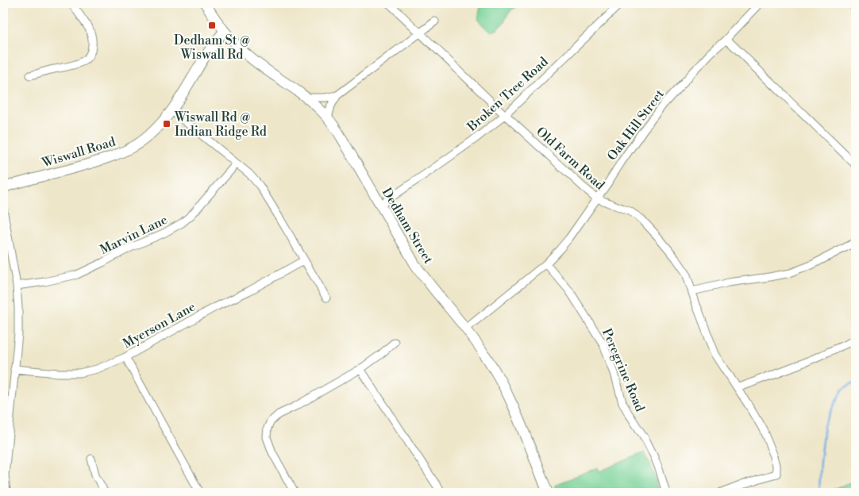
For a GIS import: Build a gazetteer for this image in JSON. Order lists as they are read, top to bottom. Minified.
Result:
{"streets":{"street":["Broken Tree Road","Oak Hill Street","Wiswall Road","Old Farm Road","Dedham Street","Marvin Lane","Myerson Lane","Peregrine Road"]},"crossings":[["Broken Tree Road","Old Farm Road"],["Broken Tree Road","Dedham Street"],["Oak Hill Street","Old Farm Road"],["Oak Hill Street","Dedham Street"],["Oak Hill Street","Peregrine Road"],["Wiswall Road","Dedham Street"]],"places":{"transit":["Dedham St @ Wiswall Rd","Wiswall Rd @ Indian Ridge Rd"]}}
